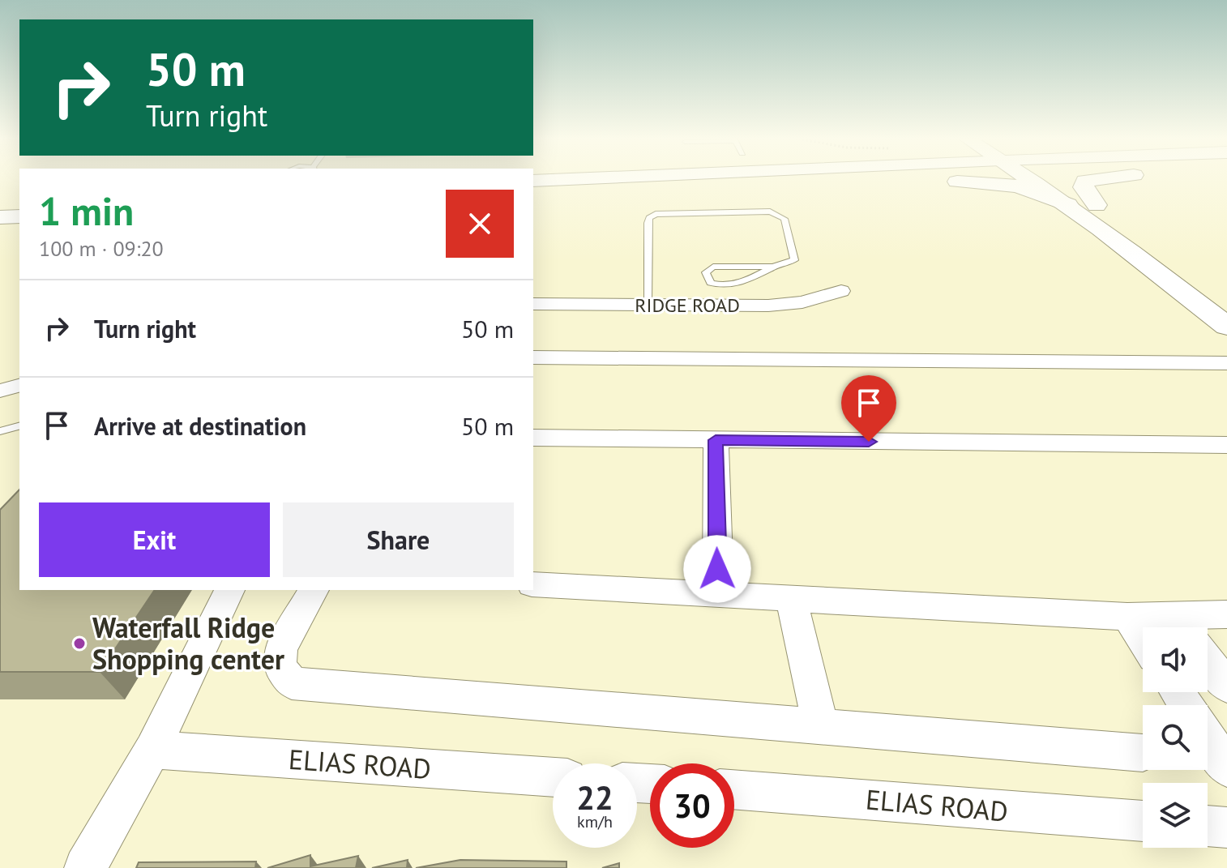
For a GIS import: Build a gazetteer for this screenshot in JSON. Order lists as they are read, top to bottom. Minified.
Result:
{"streets":{"street":["RIDGE ROAD","ELIAS ROAD"]},"places":["Waterfall Ridge Shopping center"],"page":{"turn":["50 m","Turn right"],"heading":["1 min","100 m · 09:20"],"list":[{"name":"Turn right","value":"50 m"},{"name":"Arrive at destination","value":"50 m"}],"buttons":["Exit","Share"],"speed":"22 km/h","limit":"30"}}
